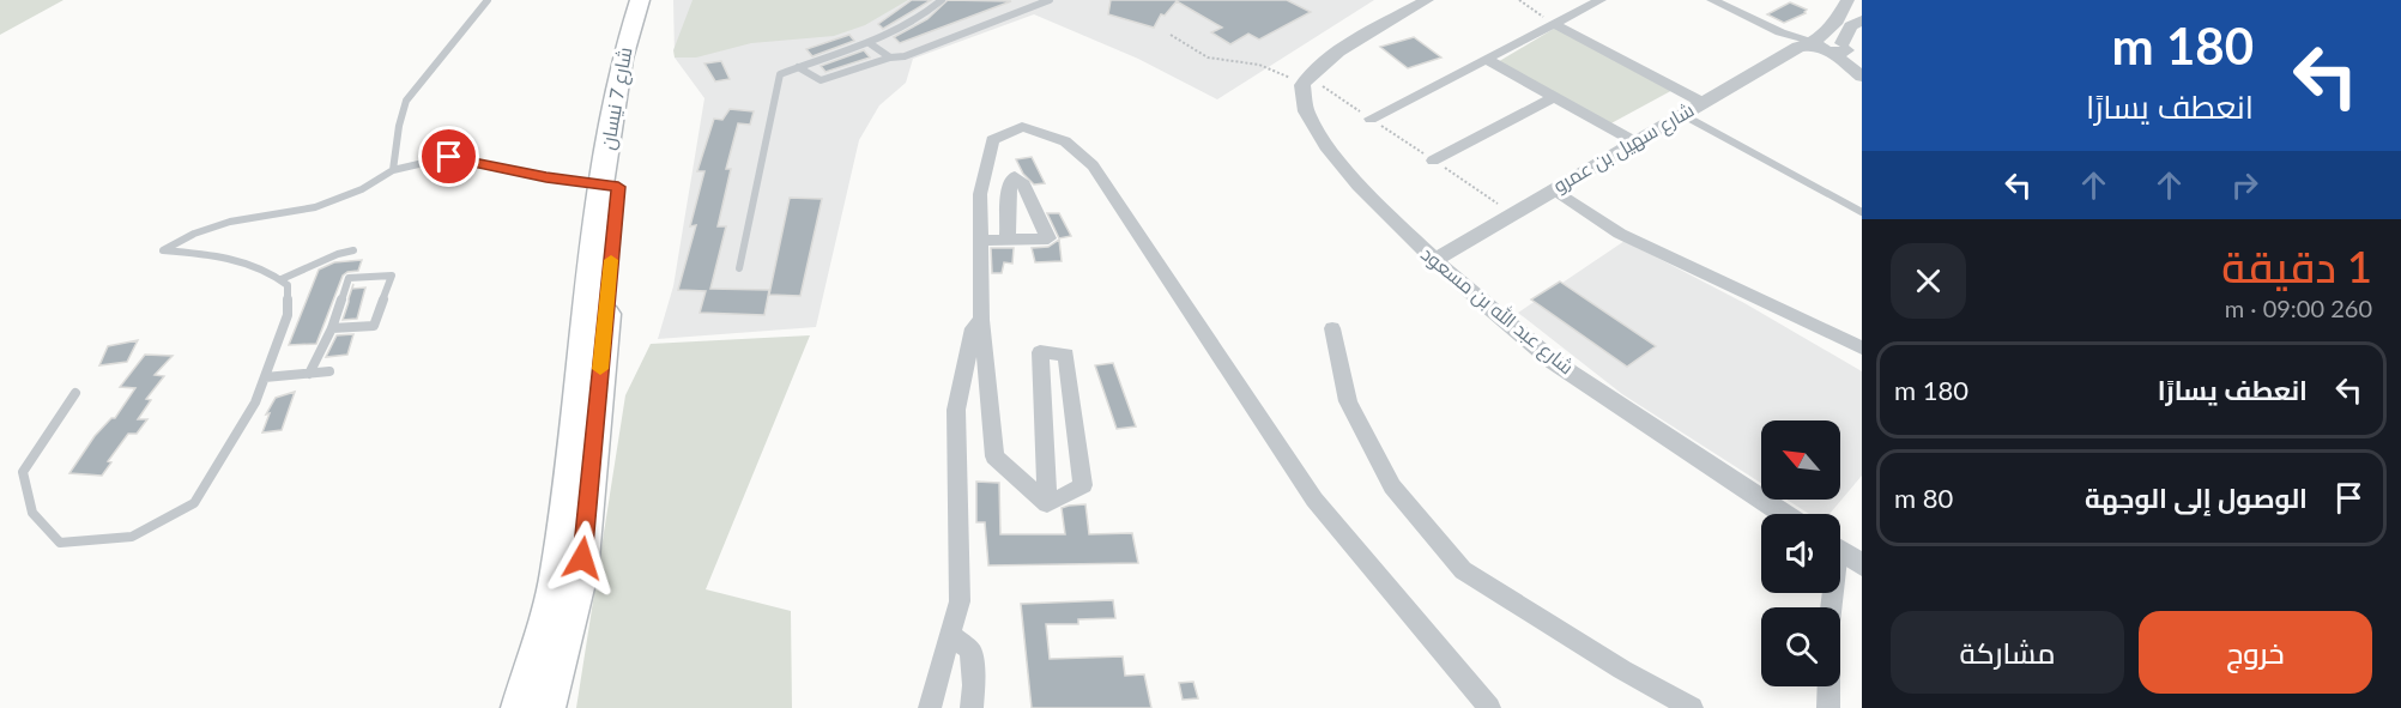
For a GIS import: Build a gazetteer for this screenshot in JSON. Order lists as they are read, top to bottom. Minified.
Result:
{"streets":{"main road":["شارع 7 نيسان"],"street":["شارع سهيل بن عمرو","شارع عبد الله بن مسعود"]},"crossings":[["شارع سهيل بن عمرو","شارع عبد الله بن مسعود"]],"north":"top left","page":{"turn":["180 m","انعطف يسارًا"],"heading":["1 دقيقة","260 m · 09:00"],"list":[{"name":"انعطف يسارًا","value":"180 m"},{"name":"الوصول إلى الوجهة","value":"80 m"}],"buttons":["خروج","مشاركة"]}}
